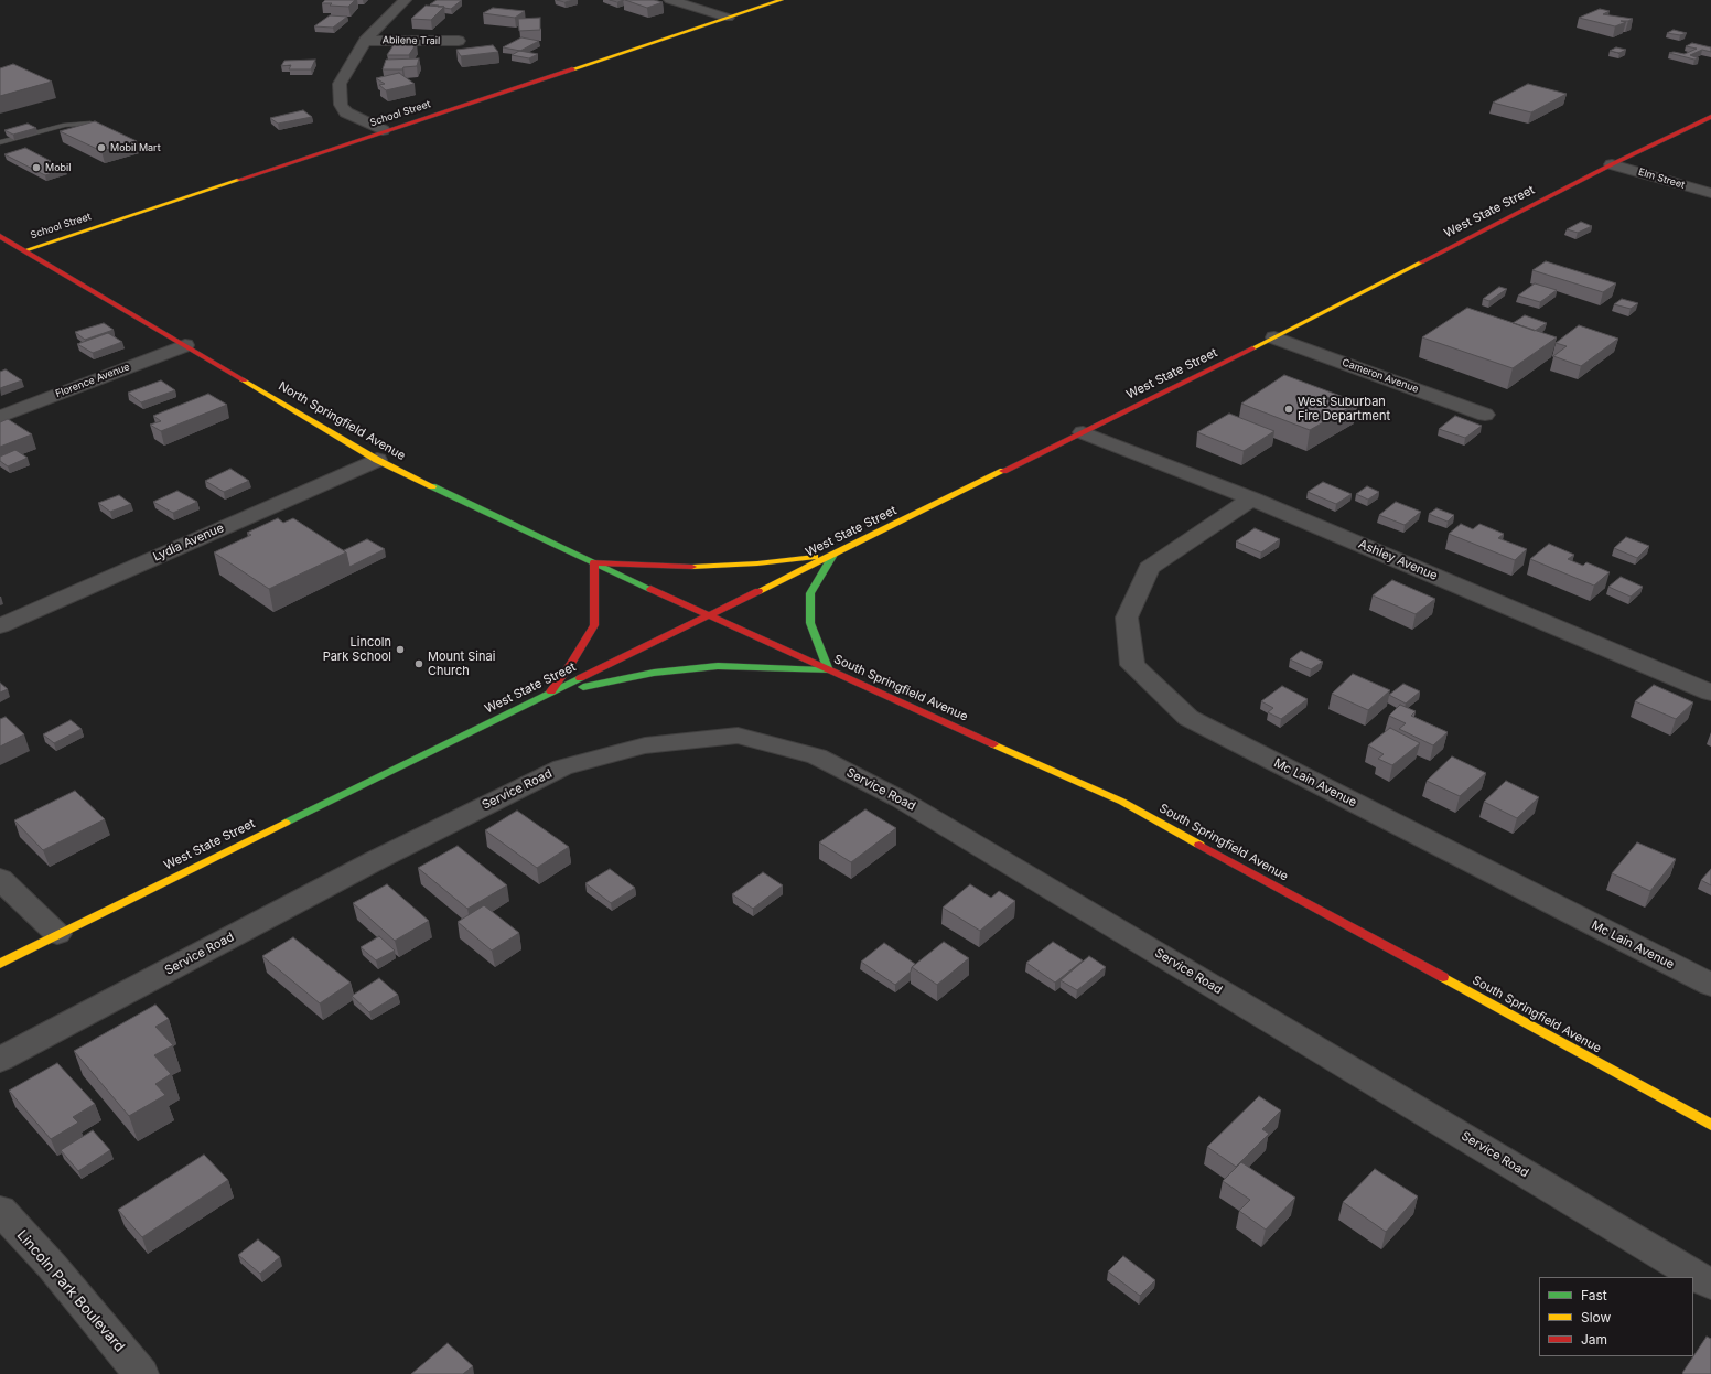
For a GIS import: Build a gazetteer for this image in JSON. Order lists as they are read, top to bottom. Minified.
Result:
{"streets":{"main road":["School Street","West State Street","North Springfield Avenue","South Springfield Avenue"],"street":["Abilene Trail","Elm Street","Cameron Avenue","Florence Avenue","Lydia Avenue","Ashley Avenue","Mc Lain Avenue","Service Road","Lincoln Park Boulevard"]},"crossings":[["School Street","North Springfield Avenue"],["Elm Street","West State Street"],["West State Street","Cameron Avenue"],["West State Street","North Springfield Avenue"],["West State Street","Ashley Avenue"],["West State Street","South Springfield Avenue"],["Florence Avenue","North Springfield Avenue"],["North Springfield Avenue","Lydia Avenue"],["North Springfield Avenue","South Springfield Avenue"],["Ashley Avenue","Mc Lain Avenue"]],"places":["Mobil Mart","Mobil","West Suburban Fire Department","Lincoln Park School","Mount Sinai Church"],"legend":["Fast","Slow","Jam"]}
